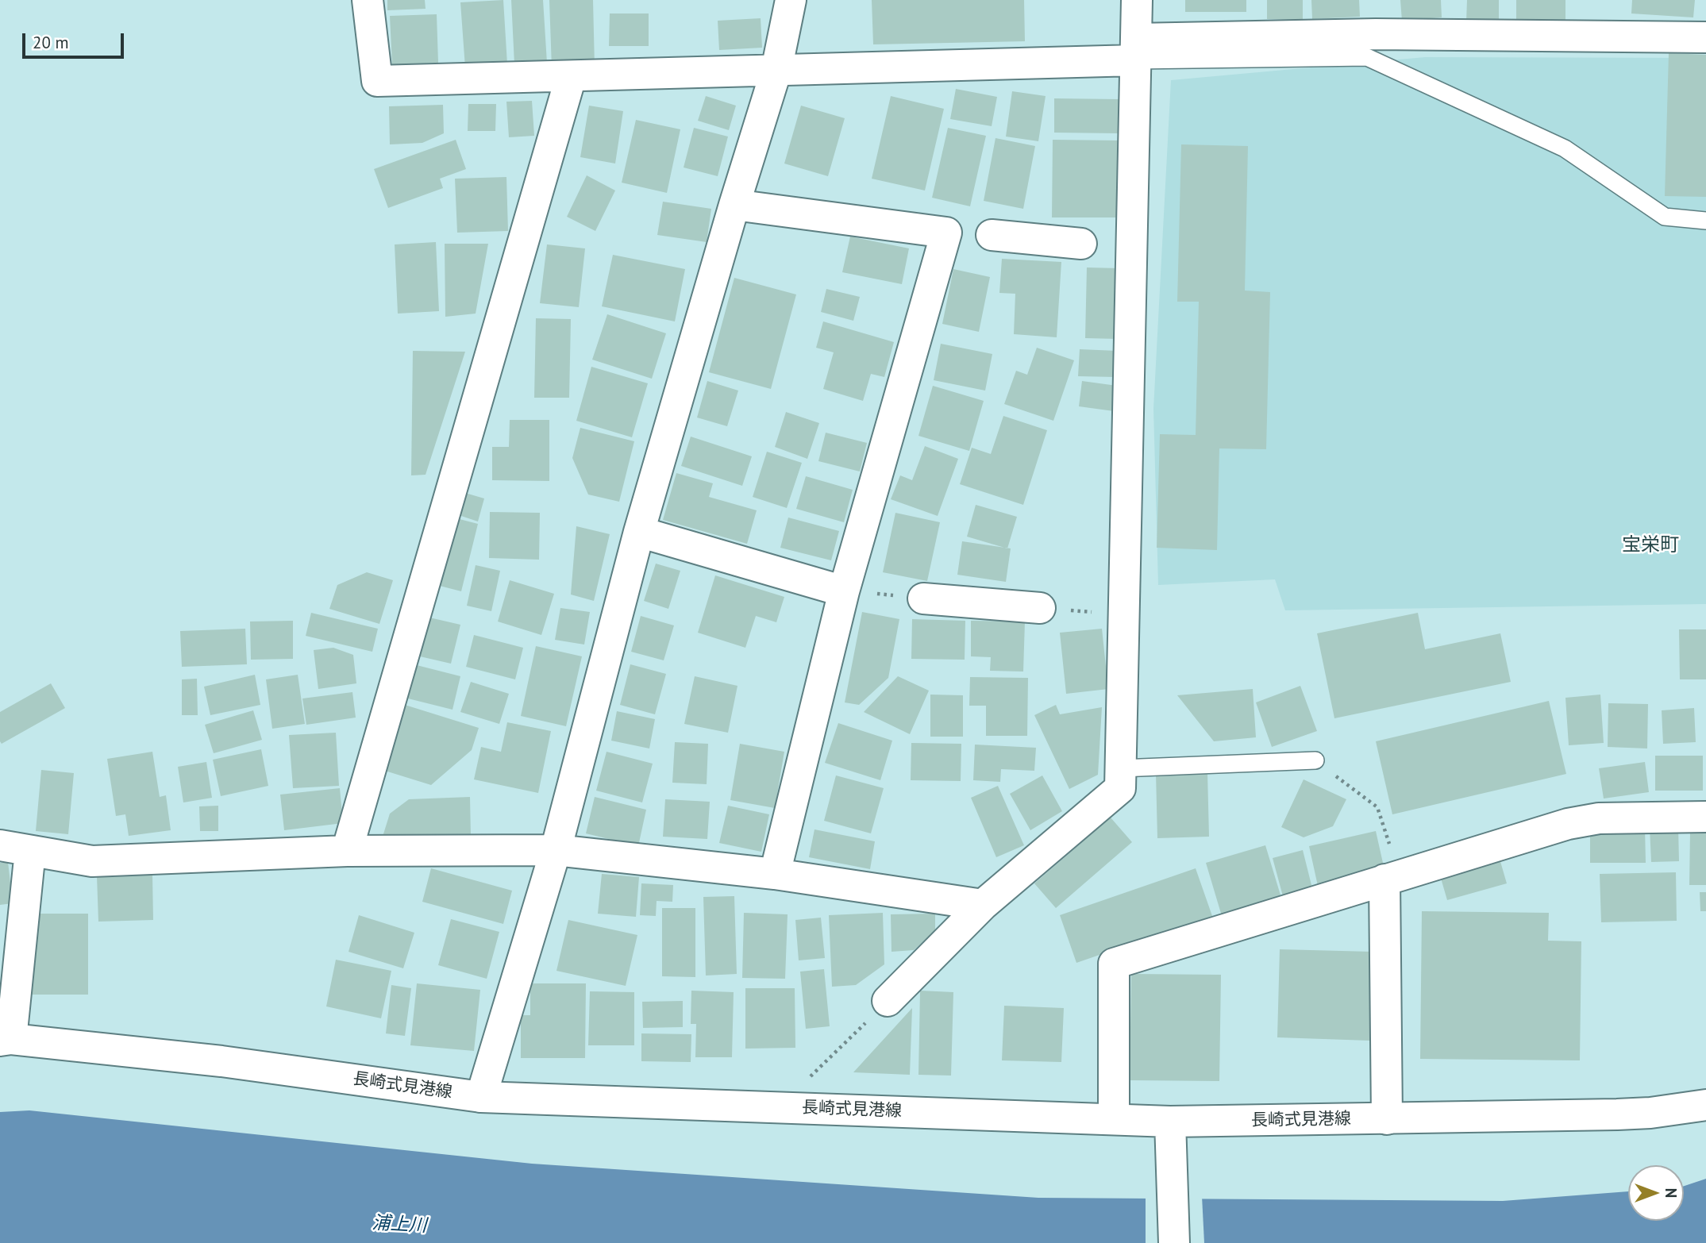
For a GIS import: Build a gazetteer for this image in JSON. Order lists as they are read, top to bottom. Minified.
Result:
{"streets":{"street":["長崎式見港線"]},"districts":["宝栄町"],"water":["浦上川"],"scale_bar":"20 m","north":"right"}
